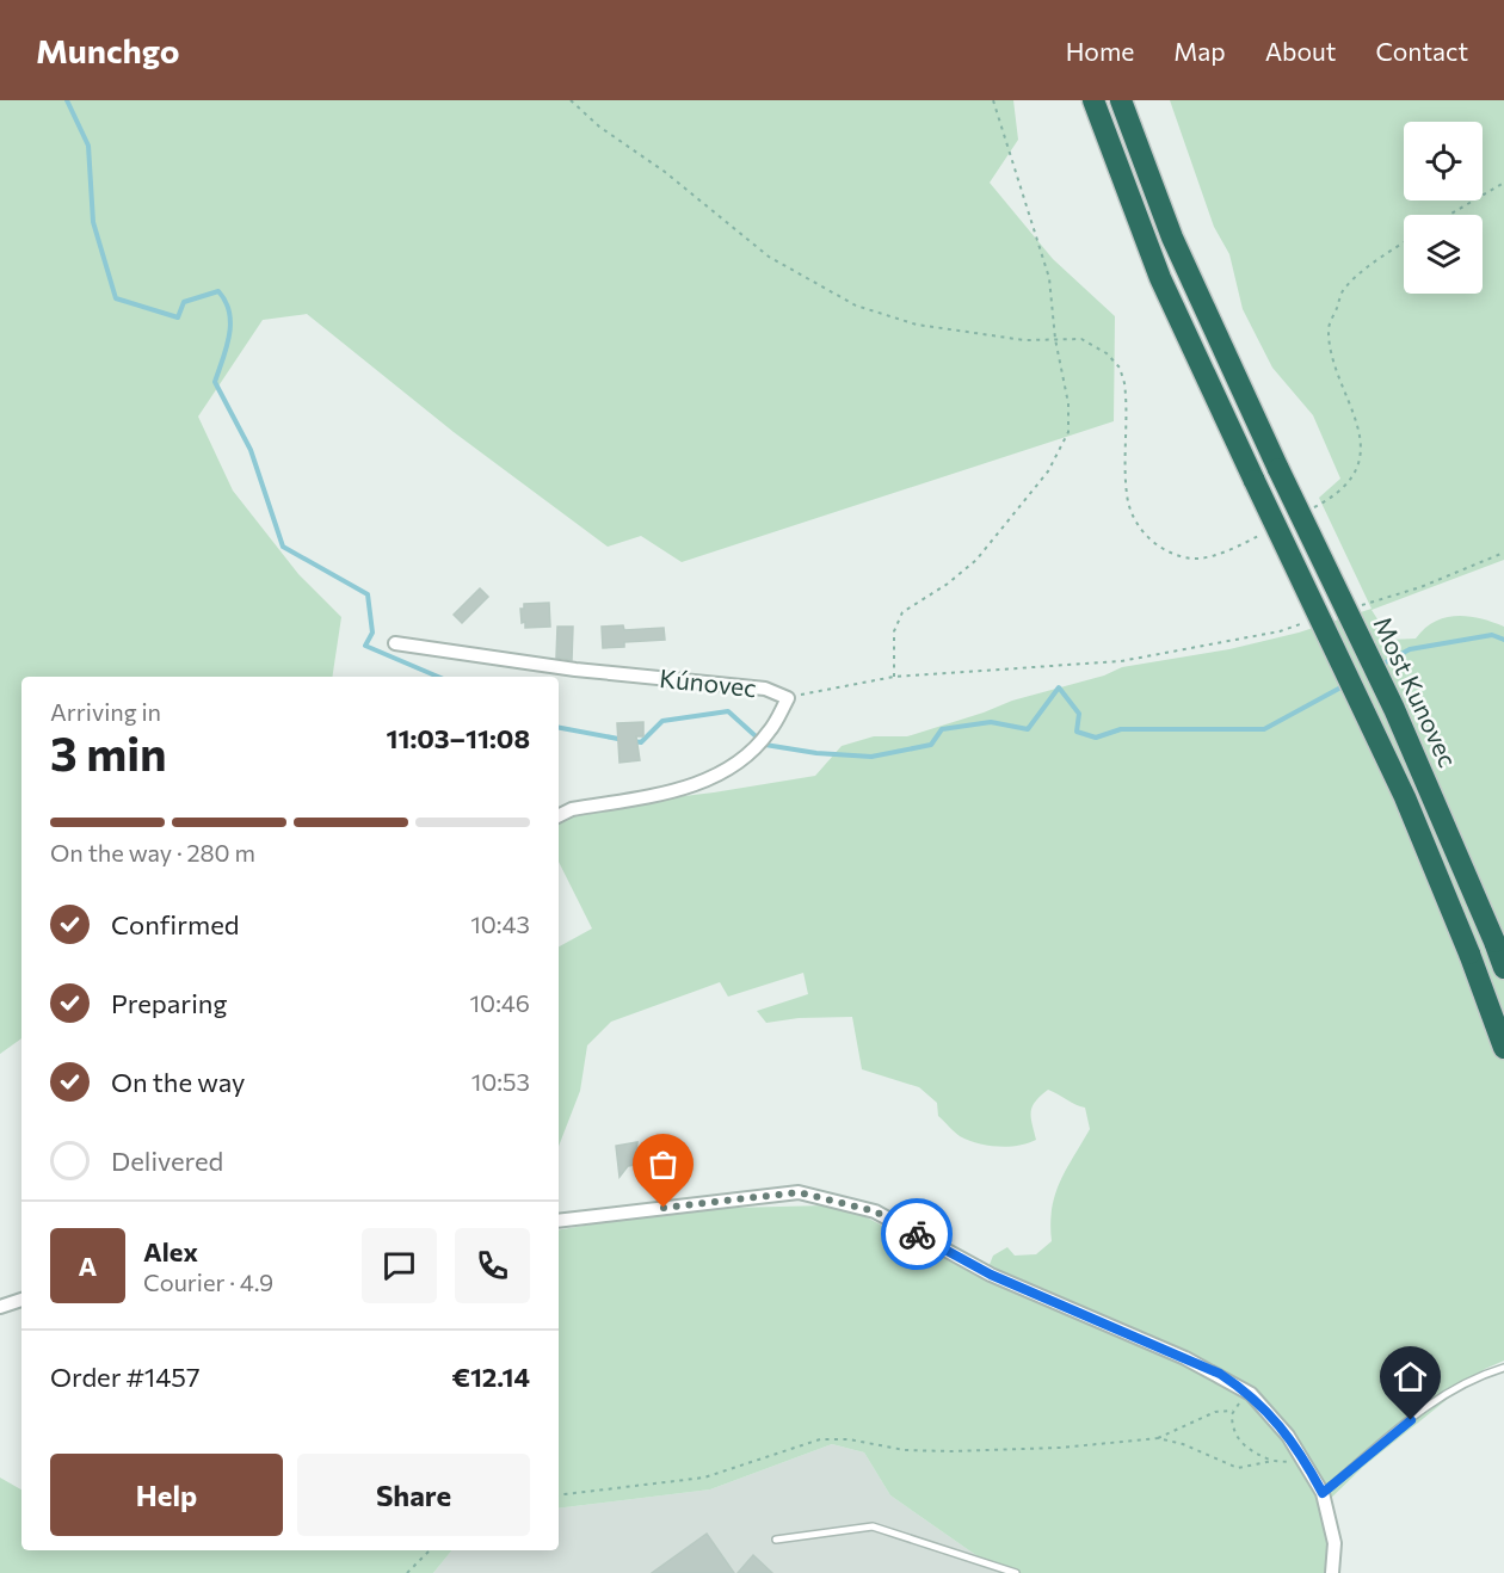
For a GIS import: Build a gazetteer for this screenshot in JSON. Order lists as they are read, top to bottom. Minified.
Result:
{"streets":{"highway":["Most Kunovec"],"street":["Kúnovec"]},"page":{"header":"Munchgo","nav":["Home","Map","About","Contact"],"heading":["3 min","Arriving in","11:03–11:08"],"panel":["Alex","Courier · 4.9","Order #1457","€12.14"],"bar":"On the way · 280 m","list":[["Confirmed","10:43"],["Preparing","10:46"],["On the way","10:53"],"Delivered"],"round":"A","buttons":["Help","Share"]}}
